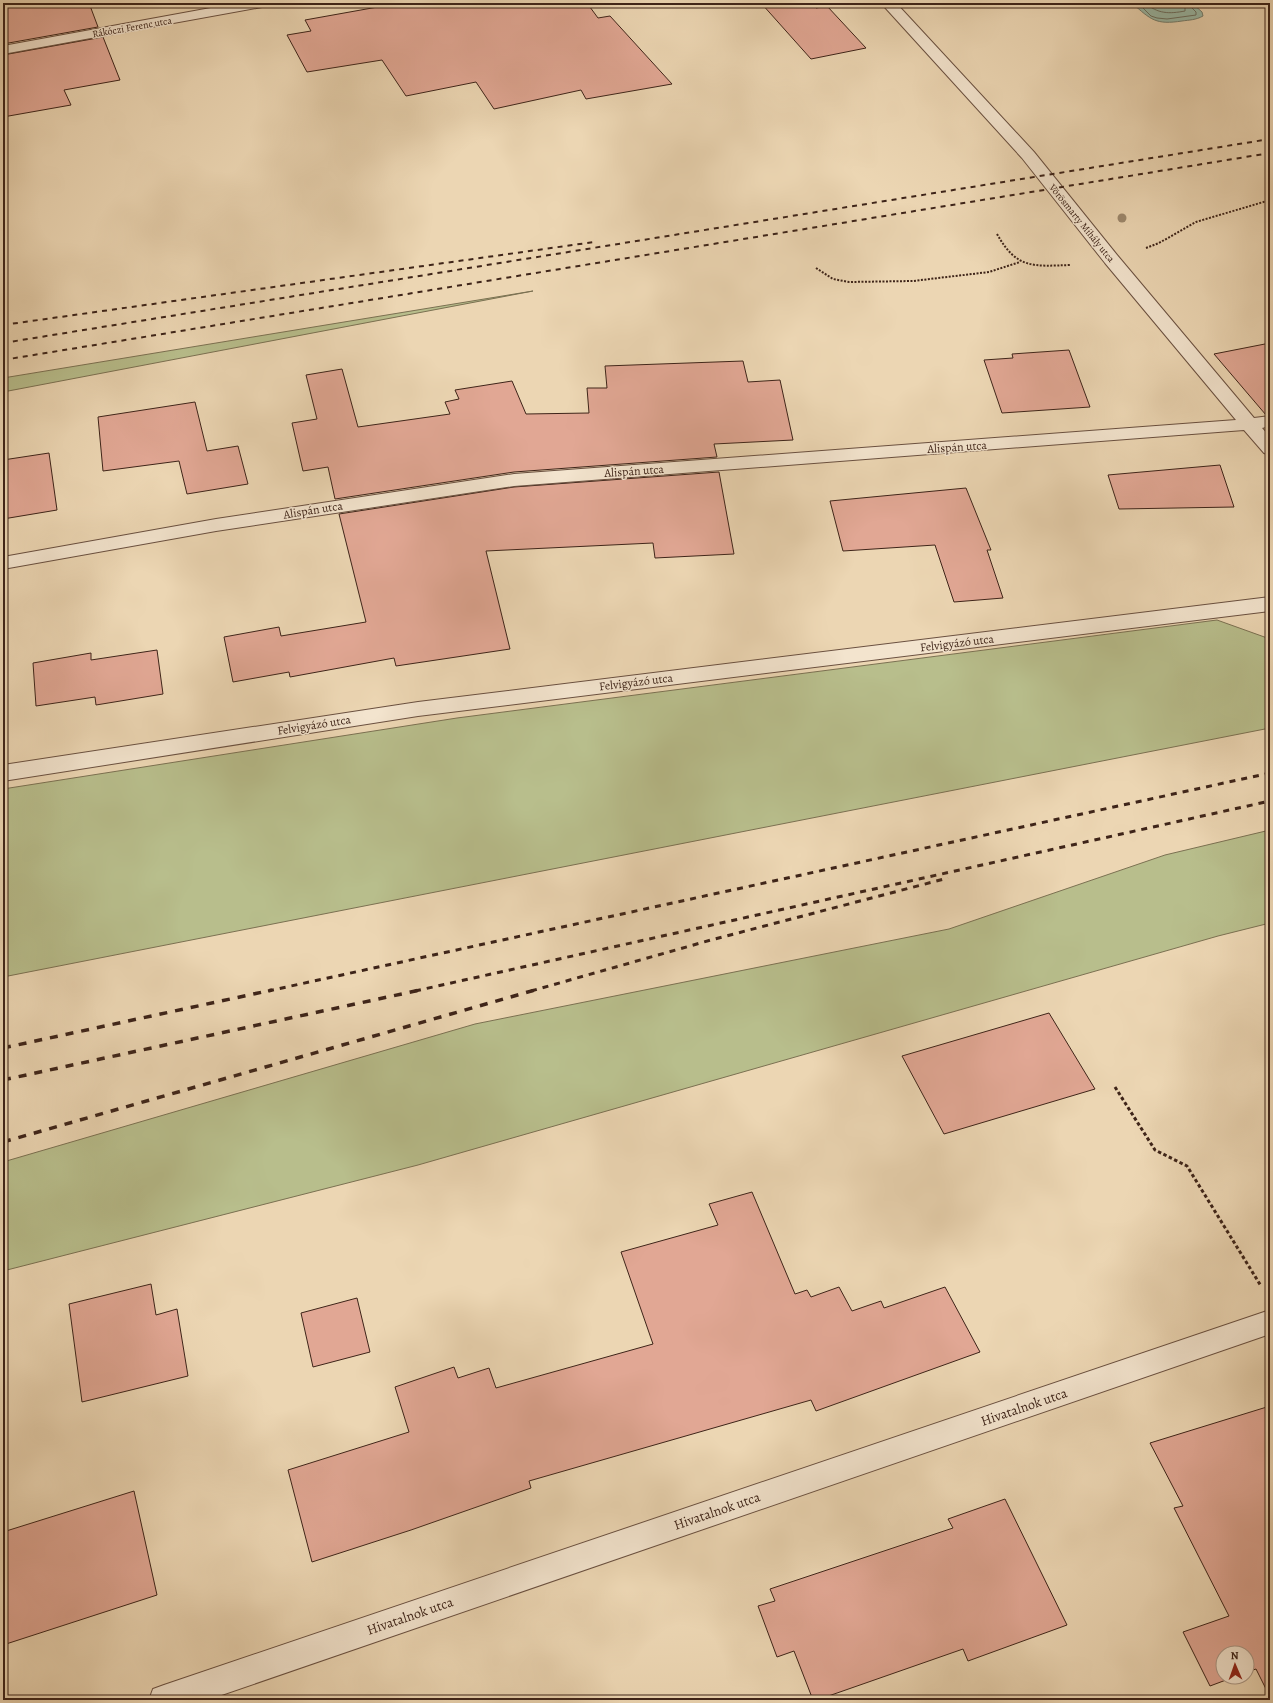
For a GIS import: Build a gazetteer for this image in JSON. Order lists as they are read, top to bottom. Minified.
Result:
{"streets":{"street":["Rákóczi Ferenc utca","Vörösmarty Mihály utca","Alispán utca","Felvigyázó utca","Hivatalnok utca"]},"crossings":[["Vörösmarty Mihály utca","Alispán utca"]],"north":"top"}
